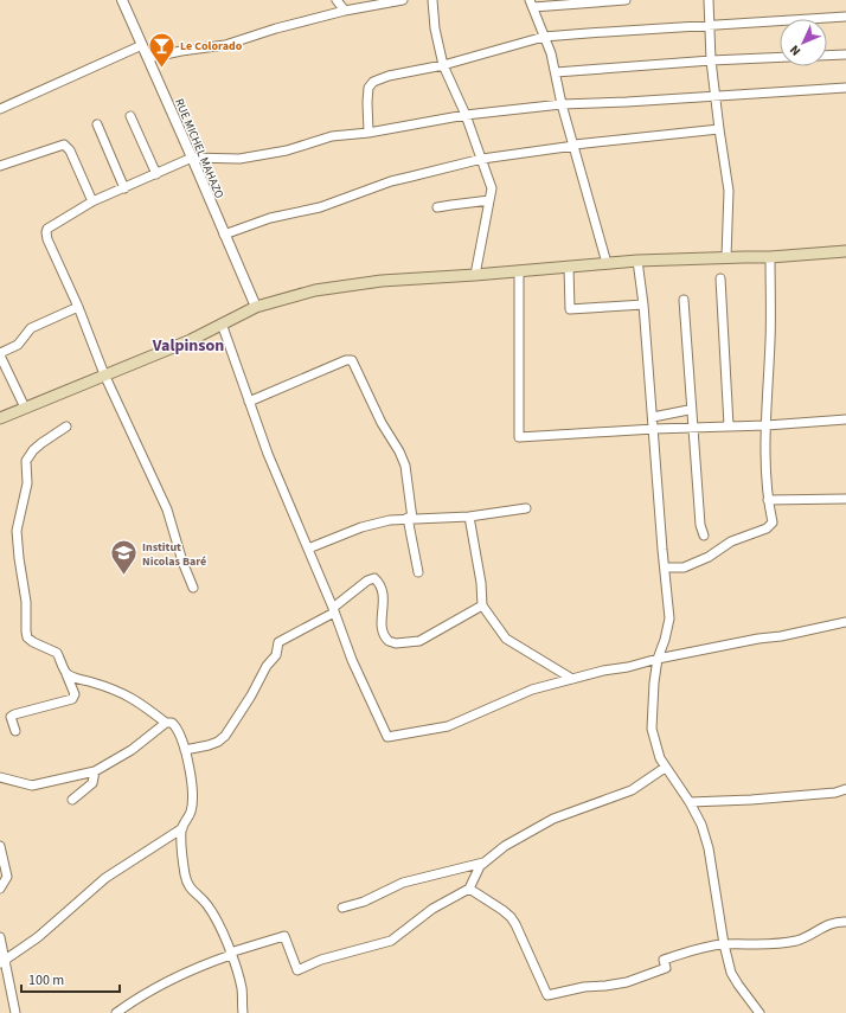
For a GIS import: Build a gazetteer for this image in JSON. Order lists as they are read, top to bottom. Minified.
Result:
{"streets":{"street":["RUE MICHEL MAHAZO"]},"districts":["Valpinson"],"places":{"bar":["Le Colorado"],"school or university":["Institut Nicolas Baré"]},"scale_bar":"100 m","north":"bottom left"}
